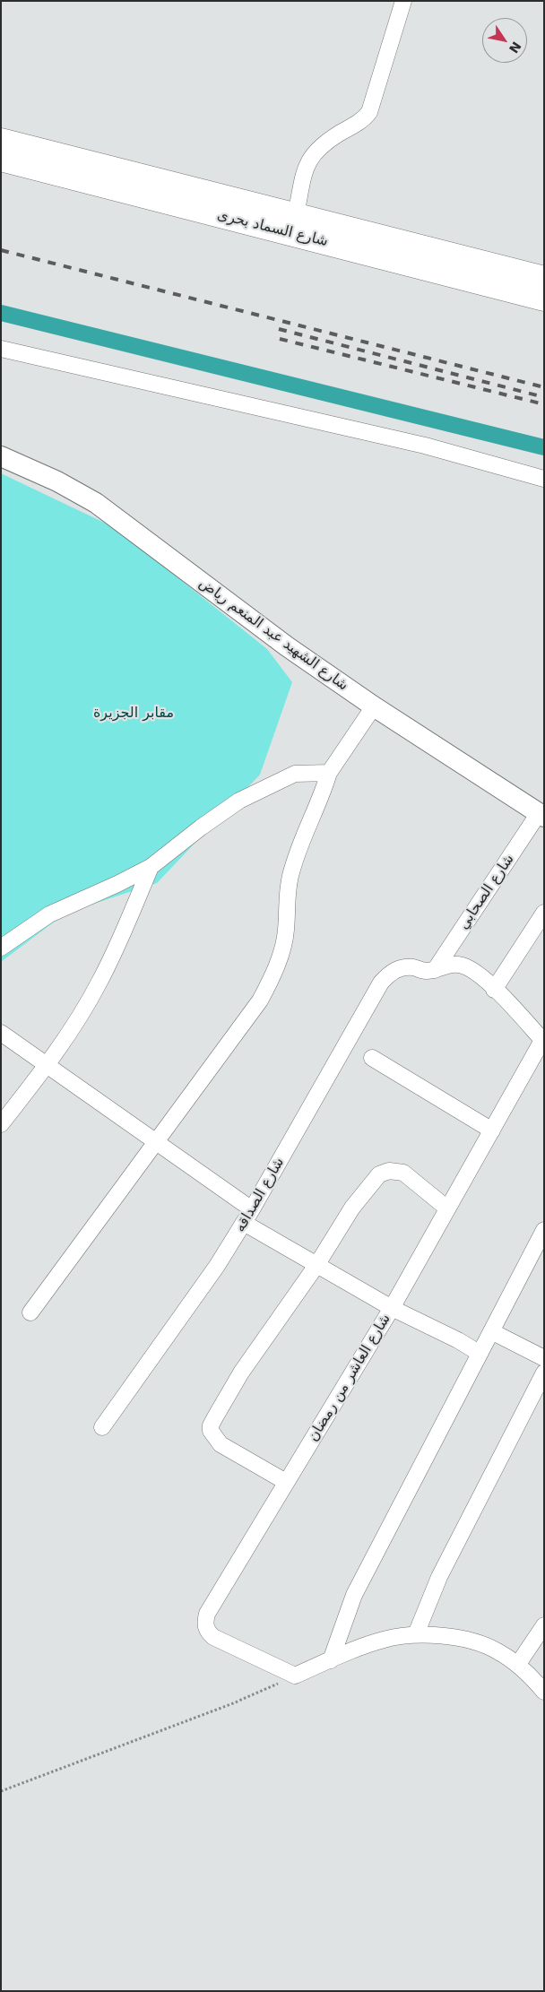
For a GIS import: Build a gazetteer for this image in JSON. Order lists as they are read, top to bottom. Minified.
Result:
{"streets":{"highway":["شارع السماد بحرى"],"street":["شارع الشهيد عبد المنعم رياض","شارع الصحابي","شارع الصداقه","شارع العاشر من رمضان"]},"crossings":[["شارع الشهيد عبد المنعم رياض","شارع الصحابي"],["شارع الصحابي","شارع الصداقه"]],"parks":["مقابر الجزيرة"],"north":"bottom right"}
